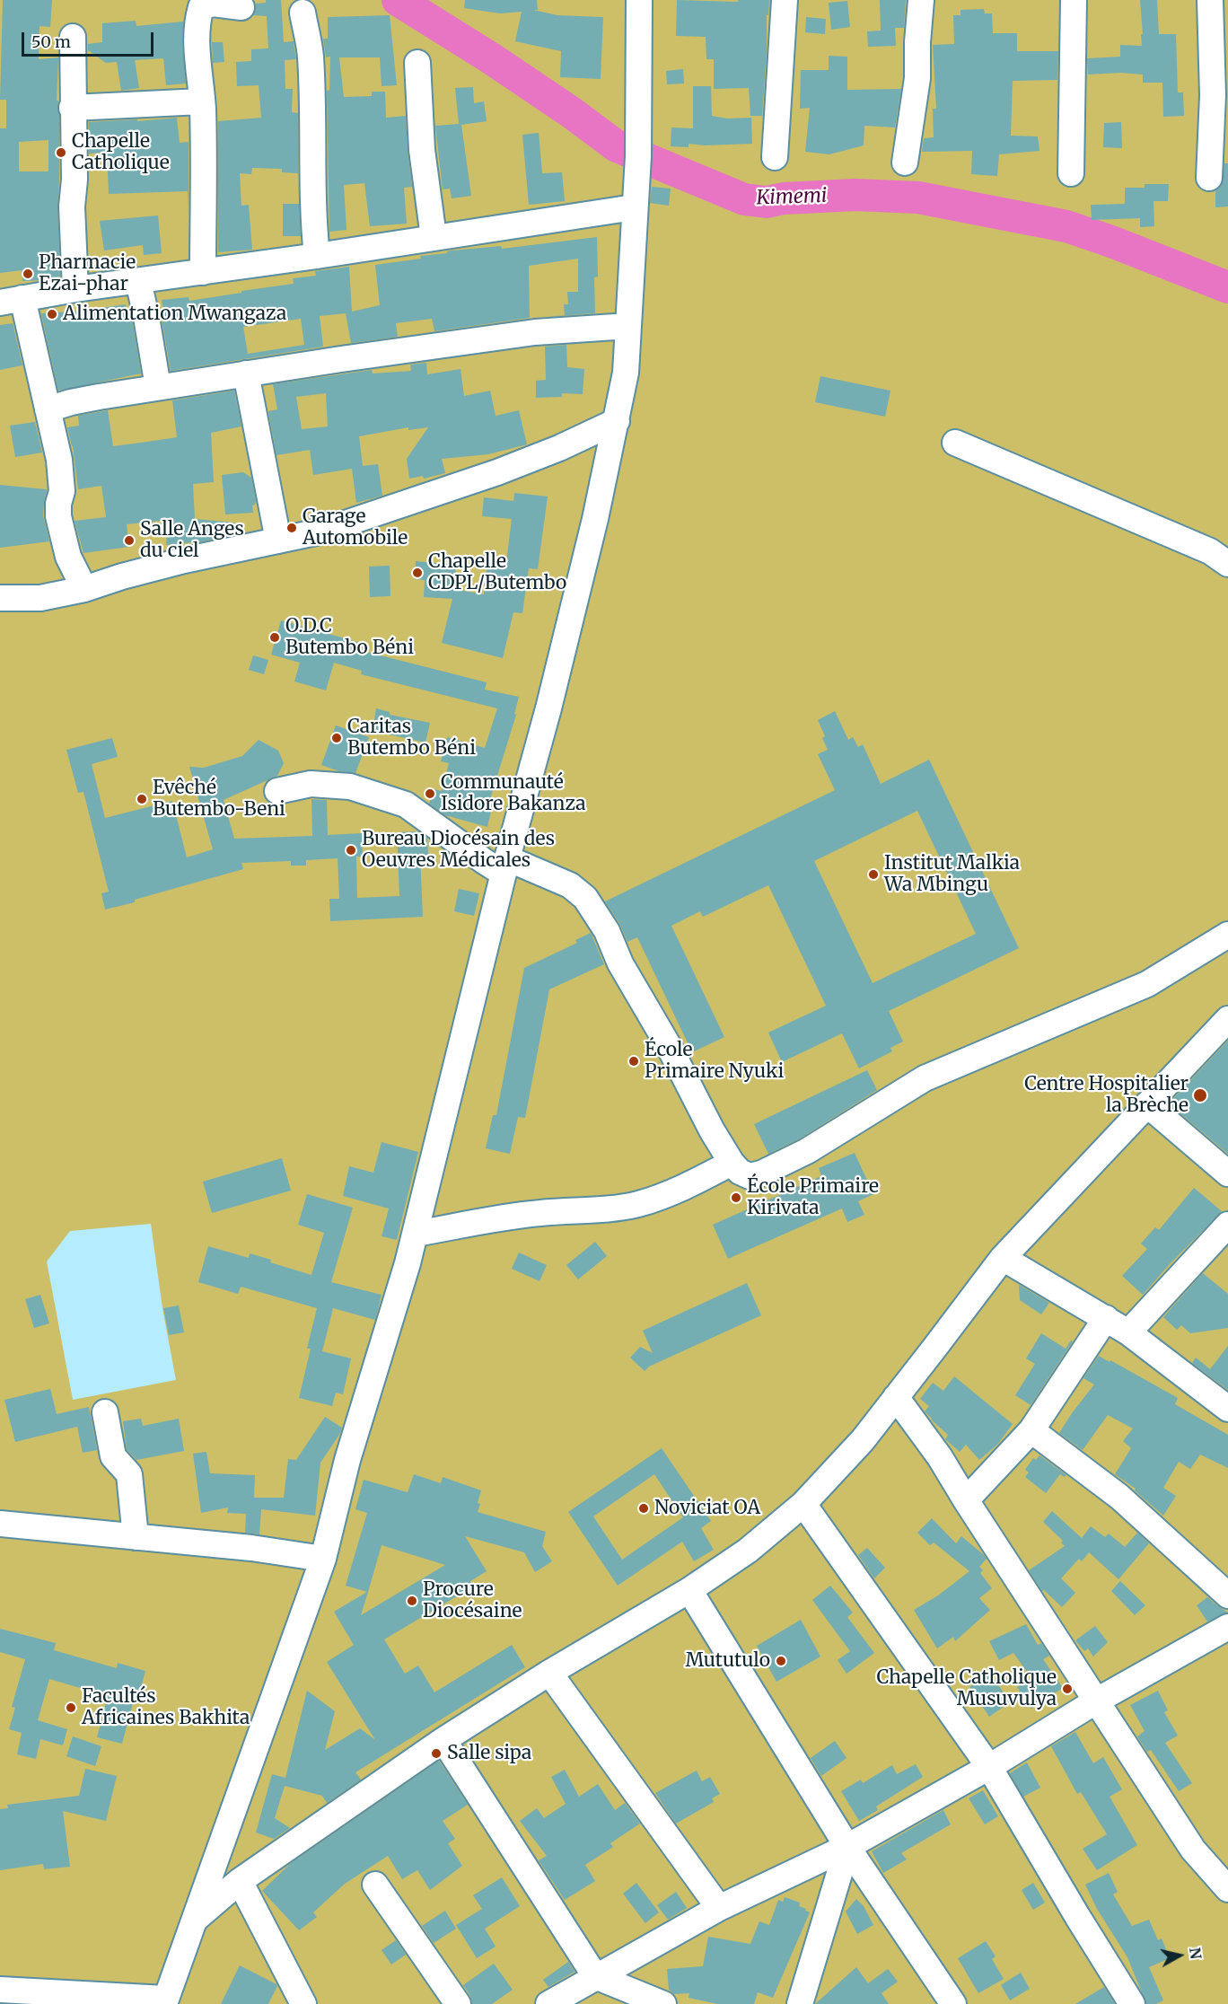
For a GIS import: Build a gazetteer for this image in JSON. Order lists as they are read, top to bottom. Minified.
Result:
{"water":["Kimemi"],"places":["Chapelle Catholique","Pharmacie Ezai-phar","Alimentation Mwangaza","Garage Automobile","Salle Anges du ciel","Chapelle CDPL/Butembo","O.D.C Butembo Béni","Caritas Butembo Béni","Communauté Isidore Bakanza","Evêché Butembo-Beni","Bureau Diocésain des Oeuvres Médicales","Institut Malkia Wa Mbingu","École Primaire Nyuki","Centre Hospitalier la Brèche","École Primaire Kirivata","Noviciat OA","Procure Diocésaine","Mututulo","Chapelle Catholique Musuvulya","Facultés Africaines Bakhita","Salle sipa"],"scale_bar":"50 m","north":"right"}
